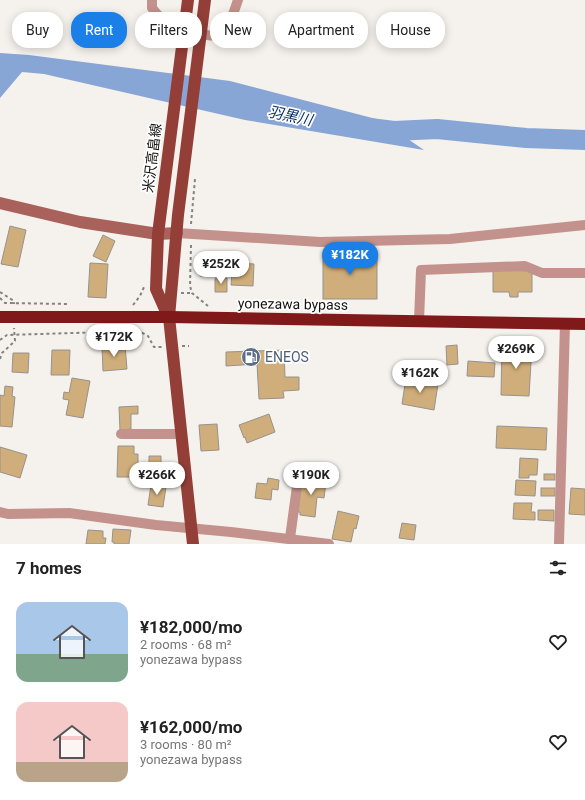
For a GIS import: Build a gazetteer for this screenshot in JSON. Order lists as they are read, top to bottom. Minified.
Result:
{"streets":{"highway":["yonezawa bypass"],"main road":["米沢高畠線"]},"crossings":[["米沢高畠線","yonezawa bypass"]],"water":["羽黒川"],"places":{"fuel station":["ENEOS"]},"page":{"chip":["Buy","Rent","Filters","New","Apartment","House"],"price":["¥182K","¥252K","¥172K","¥269K","¥162K","¥266K","¥190K"],"heading":"7 homes","list":[{"name":"¥182,000/mo","note":"2 rooms · 68 m² · yonezawa bypass"},{"name":"¥162,000/mo","note":"3 rooms · 80 m² · yonezawa bypass"}]}}
